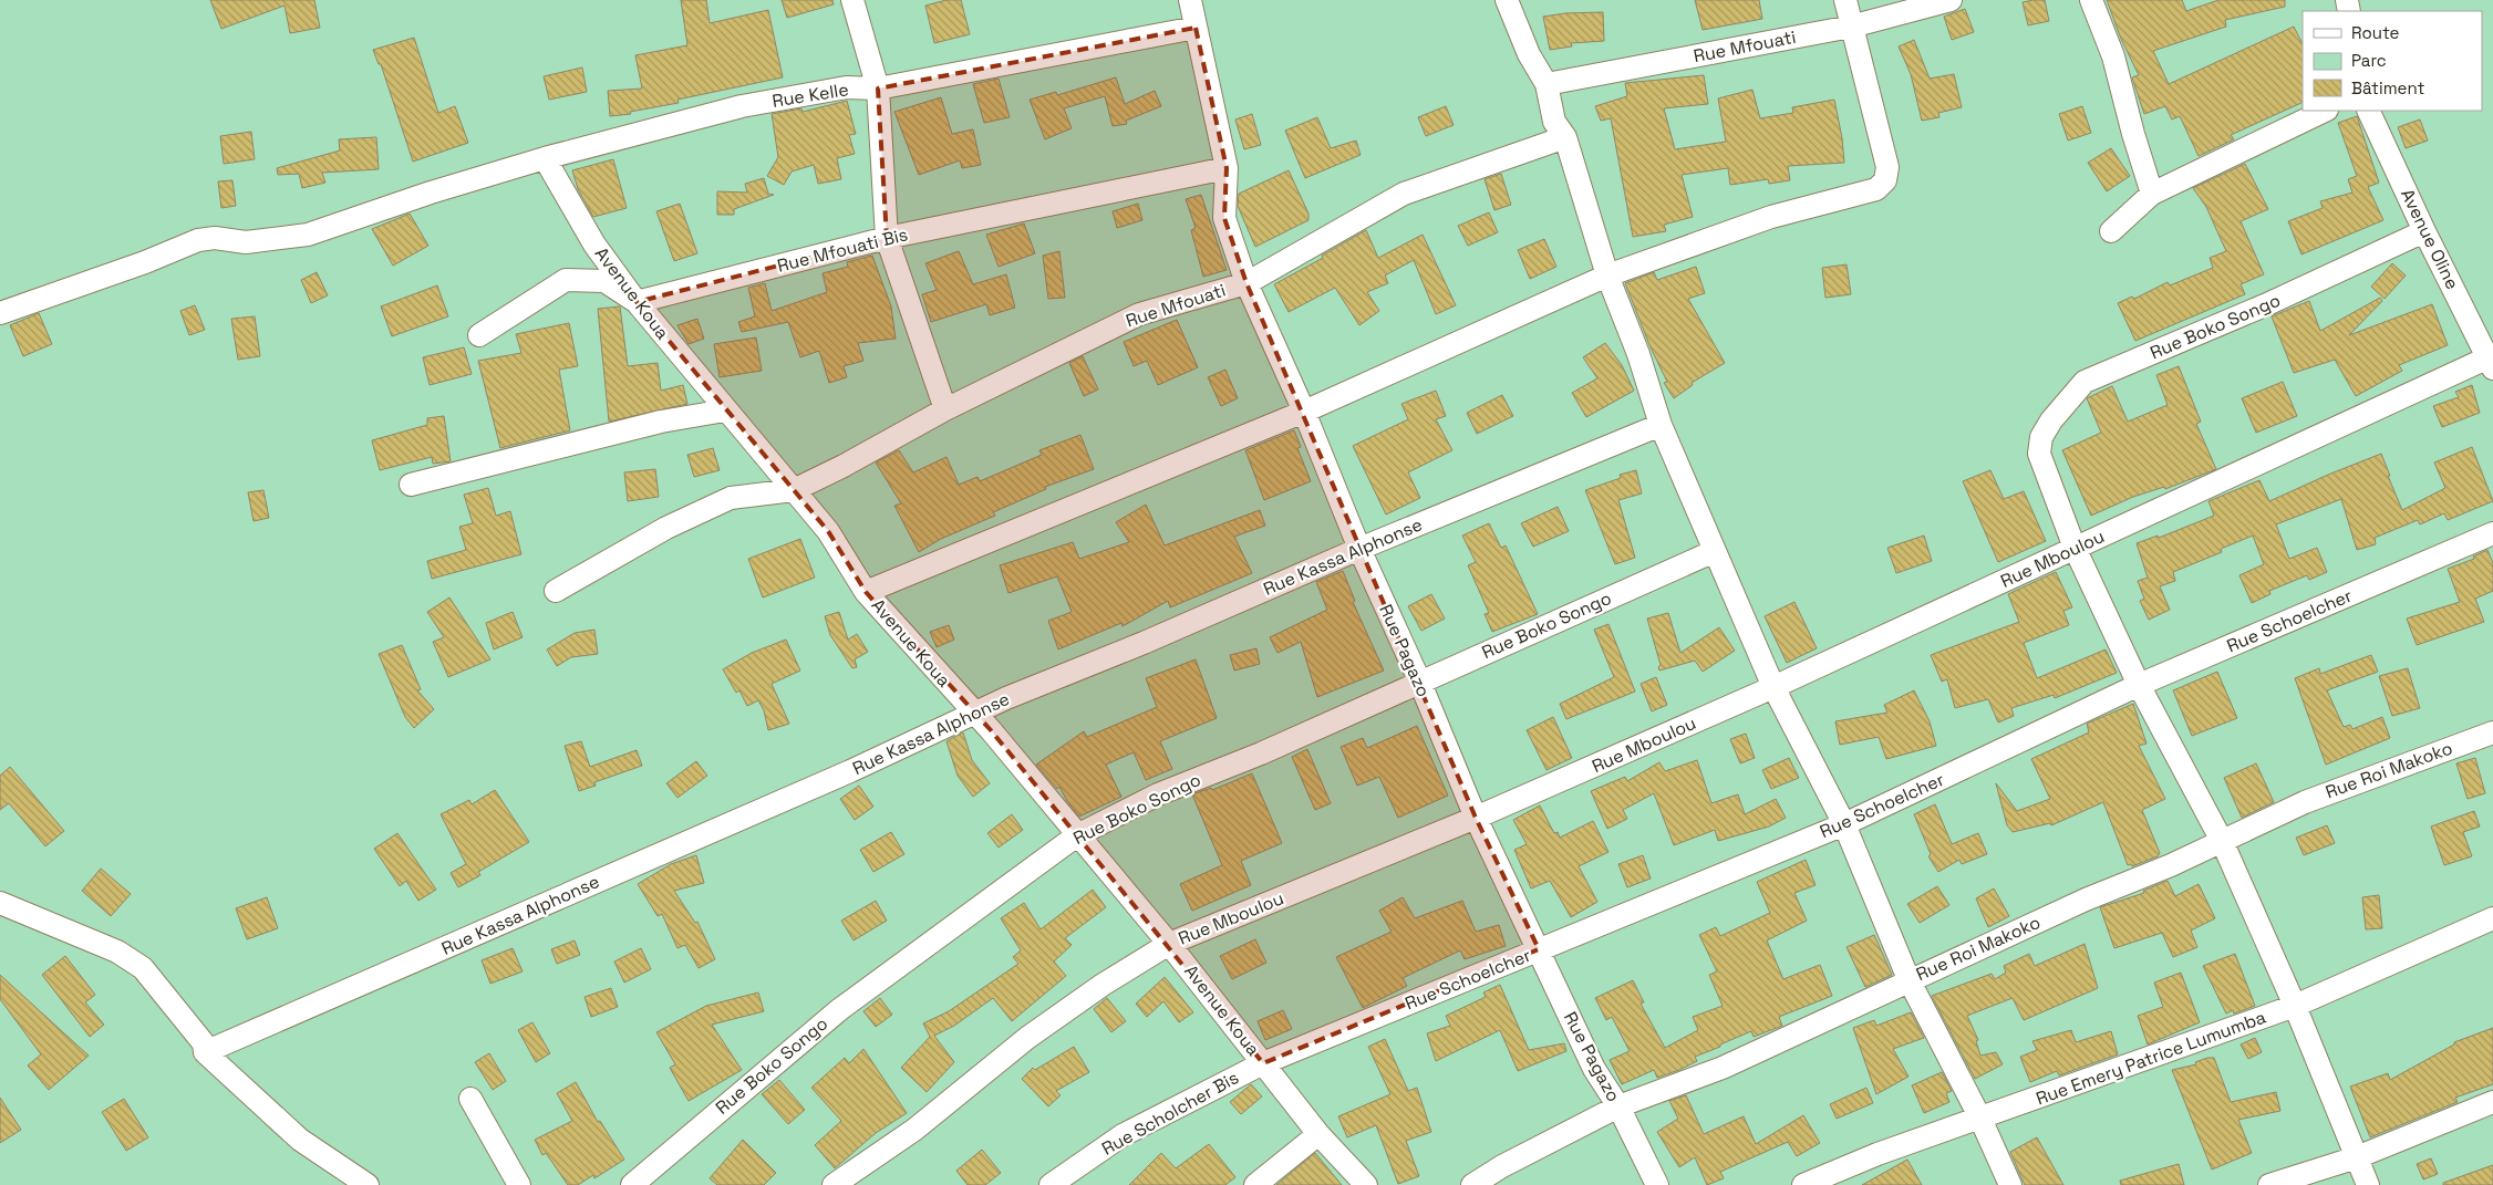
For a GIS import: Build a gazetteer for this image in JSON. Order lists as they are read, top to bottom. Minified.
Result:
{"streets":{"street":["Rue Mfouati","Rue Kelle","Avenue Oline","Rue Mfouati Bis","Avenue Koua","Rue Boko Songo","Rue Kassa Alphonse","Rue Mboulou","Rue Schoelcher","Rue Pagazo","Rue Roi Makoko","Rue Emery Patrice Lumumba","Rue Scholcher Bis"]},"crossings":[["Rue Mfouati","Avenue Koua"],["Rue Mfouati","Rue Pagazo"],["Rue Kelle","Avenue Koua"],["Rue Kelle","Rue Pagazo"],["Avenue Oline","Rue Boko Songo"],["Avenue Oline","Rue Mboulou"],["Rue Mfouati Bis","Avenue Koua"],["Rue Mfouati Bis","Rue Pagazo"],["Avenue Koua","Rue Boko Songo"],["Avenue Koua","Rue Kassa Alphonse"],["Avenue Koua","Rue Mboulou"],["Avenue Koua","Rue Schoelcher"],["Avenue Koua","Rue Scholcher Bis"],["Rue Boko Songo","Rue Mboulou"],["Rue Boko Songo","Rue Pagazo"],["Rue Kassa Alphonse","Rue Pagazo"],["Rue Mboulou","Rue Pagazo"],["Rue Schoelcher","Rue Pagazo"],["Rue Schoelcher","Rue Scholcher Bis"],["Rue Pagazo","Rue Roi Makoko"]],"legend":["Route","Parc","Bâtiment"]}
